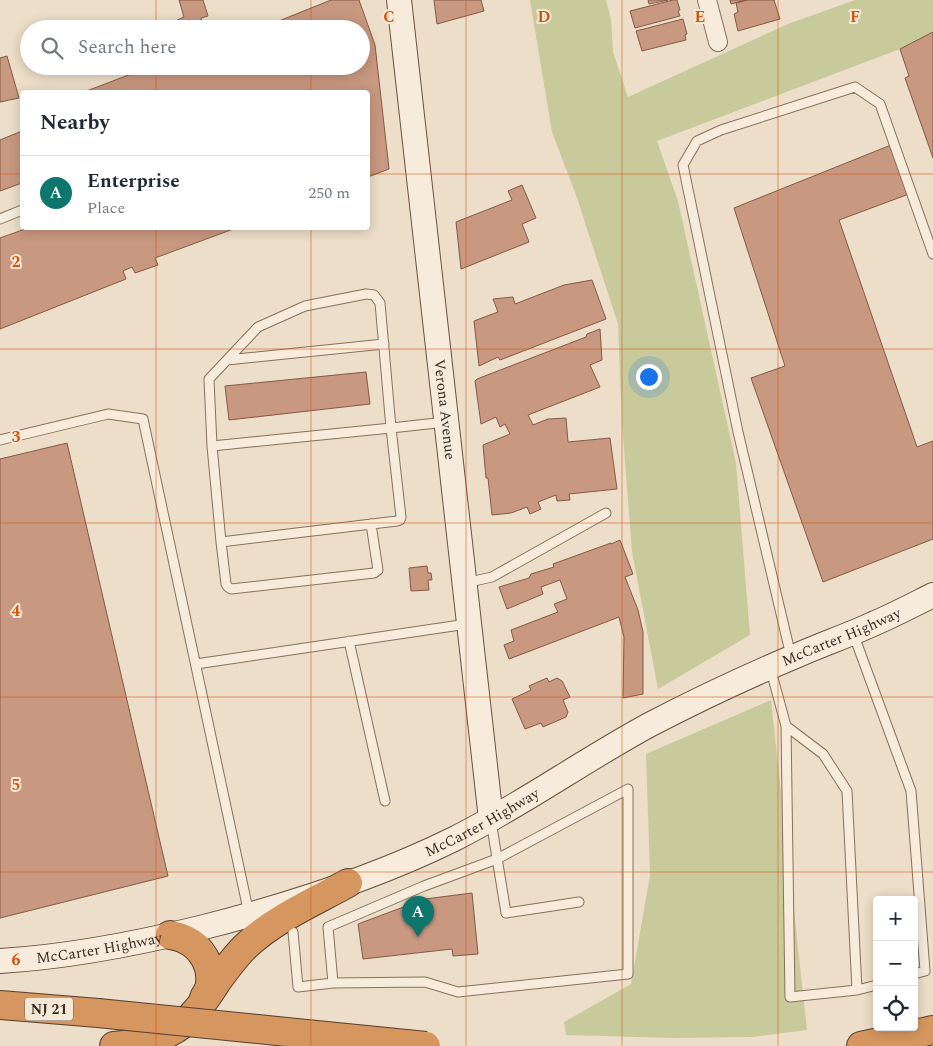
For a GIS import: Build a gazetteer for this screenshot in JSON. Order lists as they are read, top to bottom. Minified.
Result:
{"streets":{"highway":["NJ 21"],"street":["Verona Avenue","McCarter Highway"]},"crossings":[["Verona Avenue","McCarter Highway"]],"page":{"search":"Search here","heading":"Nearby","list":[{"mark":"A","name":"Enterprise","note":"Place","value":"250 m"}],"map_buttons":["+","−"],"pins":"A"},"grid":{"columns":["C","D","E","F"],"rows":["2","3","4","5","6"]}}
